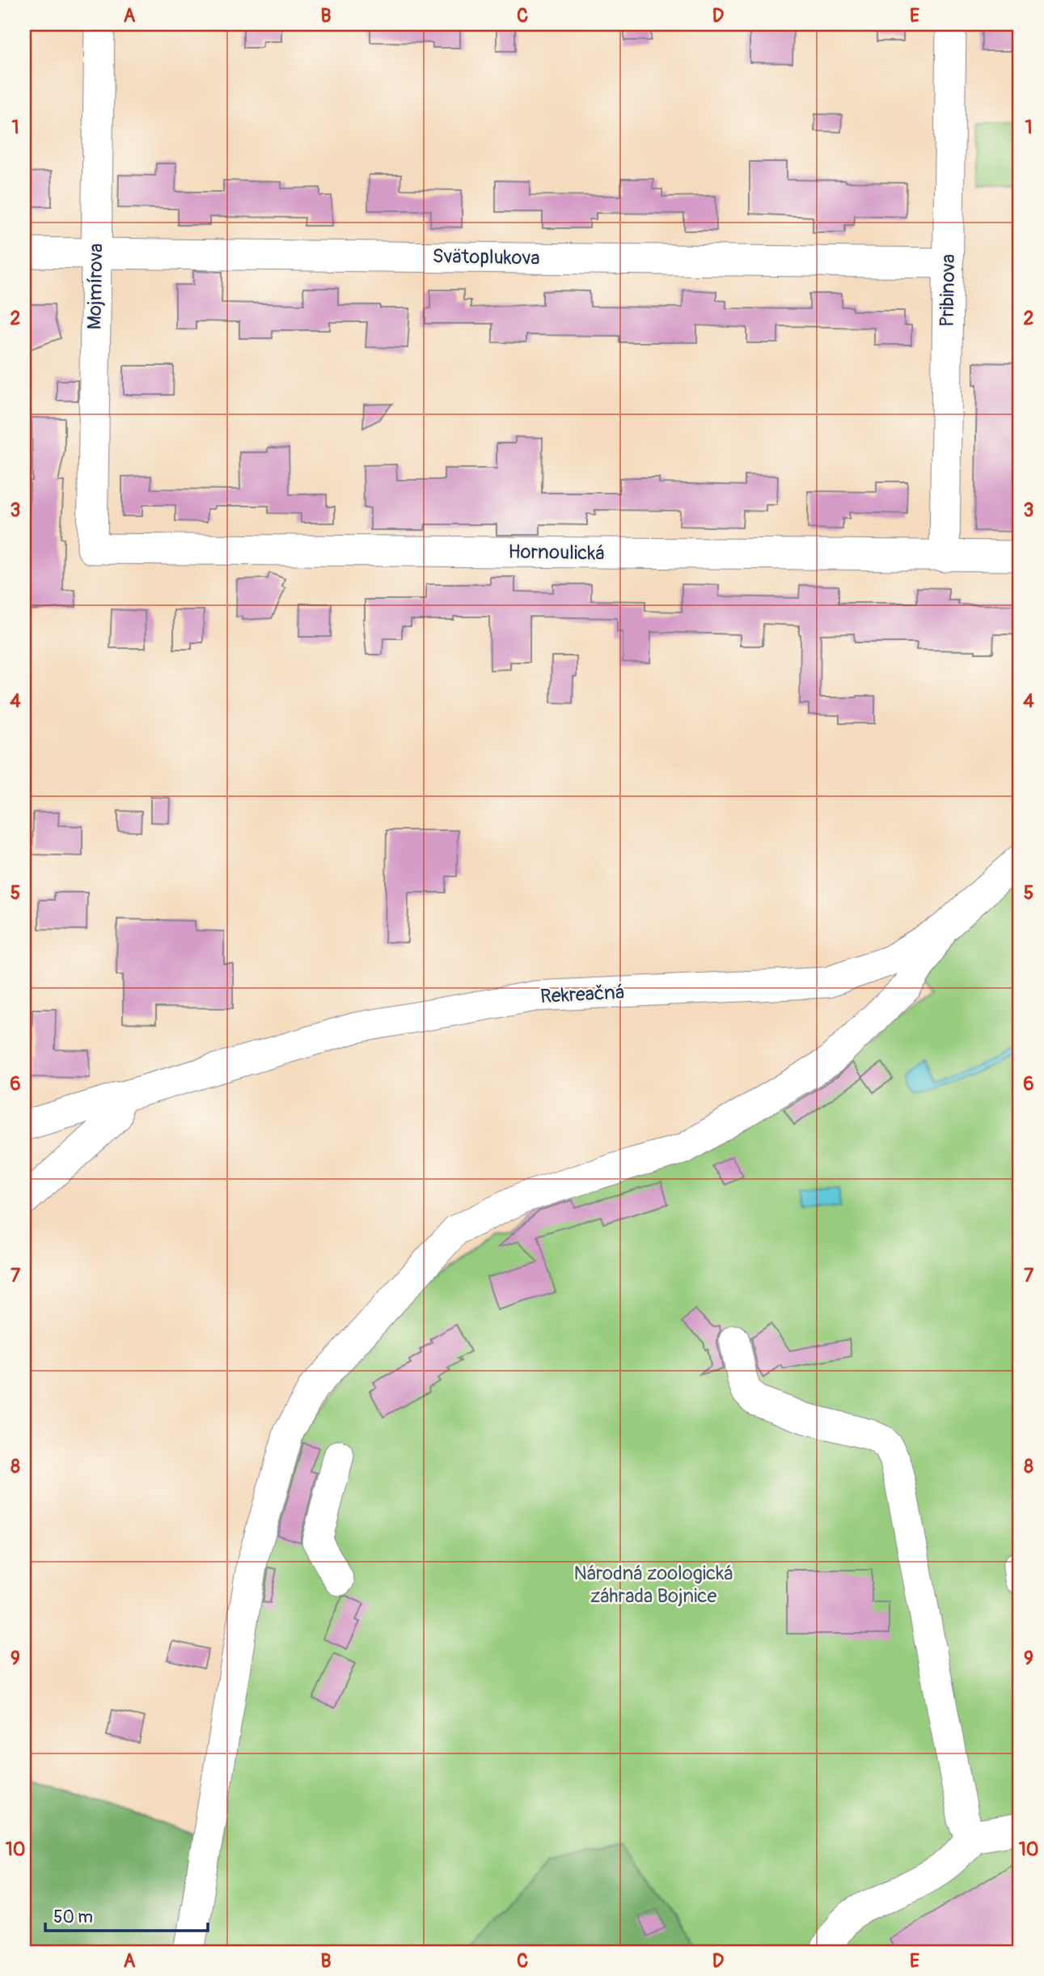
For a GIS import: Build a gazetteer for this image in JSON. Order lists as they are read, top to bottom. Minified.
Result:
{"streets":{"street":["Svätoplukova","Mojmírova","Pribinova","Hornoulická","Rekreačná"]},"crossings":[["Svätoplukova","Mojmírova"],["Svätoplukova","Pribinova"],["Mojmírova","Hornoulická"],["Pribinova","Hornoulická"]],"parks":["Národná zoologická záhrada Bojnice"],"scale_bar":"50 m","grid":{"columns":["A","B","C","D","E"],"rows":["1","2","3","4","5","6","7","8","9","10"]}}
